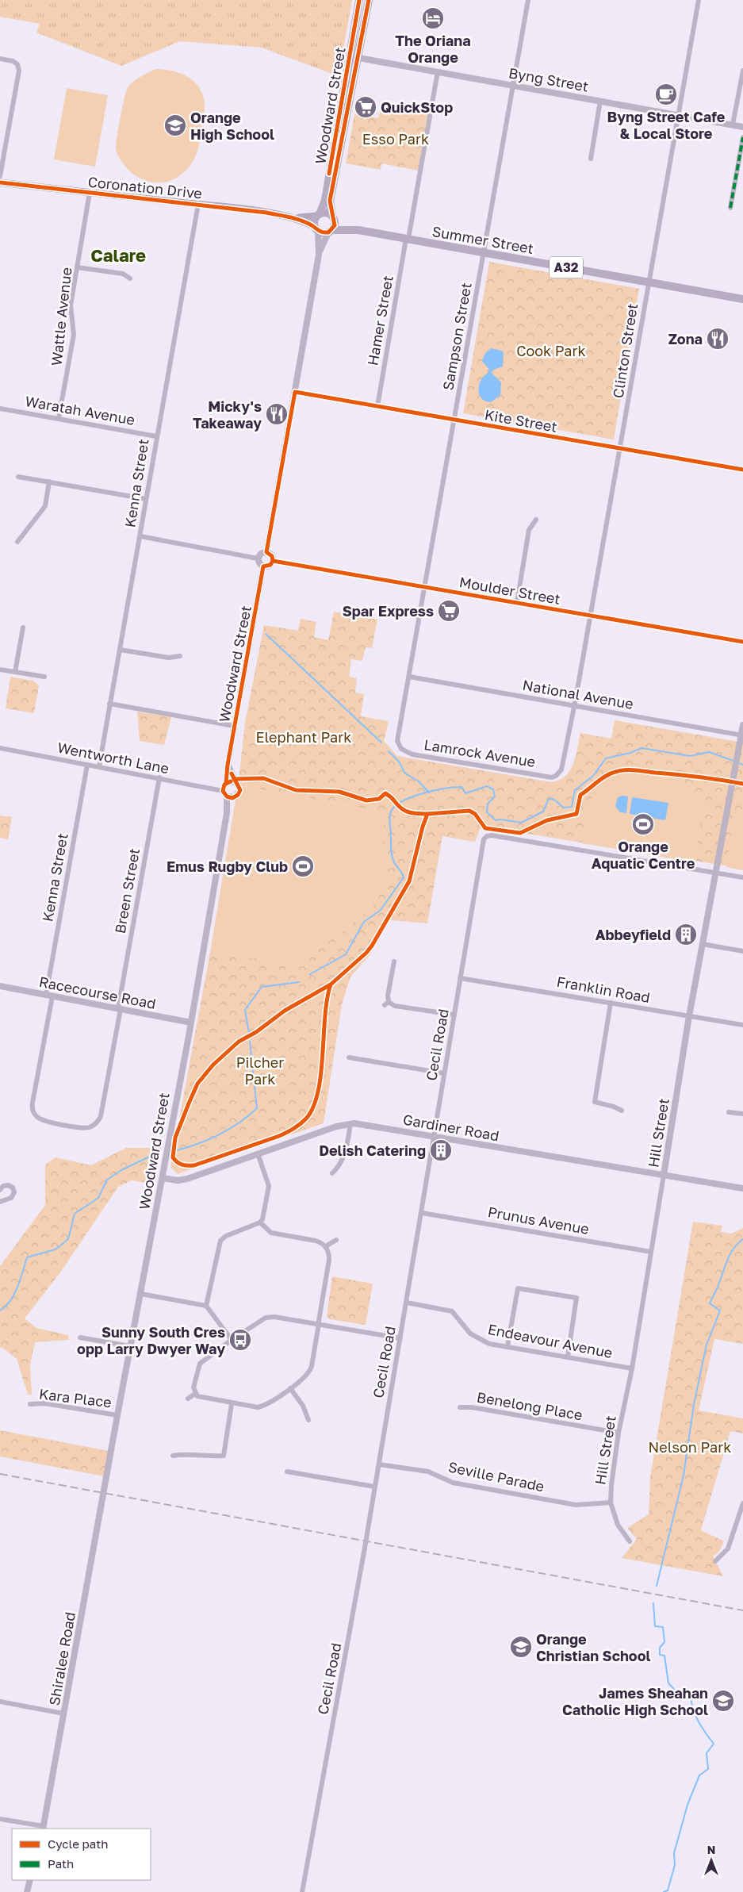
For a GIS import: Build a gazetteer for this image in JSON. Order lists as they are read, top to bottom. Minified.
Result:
{"streets":{"highway":["Woodward Street","Summer Street","A32"],"main road":["Coronation Drive"],"street":["Byng Street","Wattle Avenue","Hamer Street","Sampson Street","Clinton Street","Waratah Avenue","Kite Street","Kenna Street","Moulder Street","National Avenue","Lamrock Avenue","Wentworth Lane","Breen Street","Franklin Road","Racecourse Road","Cecil Road","Gardiner Road","Hill Street","Prunus Avenue","Endeavour Avenue","Kara Place","Benelong Place","Seville Parade","Shiralee Road"]},"crossings":[["Byng Street","Woodward Street"],["Byng Street","Hamer Street"],["Byng Street","Sampson Street"],["Byng Street","Clinton Street"],["Woodward Street","Coronation Drive"],["Woodward Street","Summer Street"],["Woodward Street","A32"],["Woodward Street","Moulder Street"],["Woodward Street","Wentworth Lane"],["Woodward Street","Racecourse Road"],["Woodward Street","Gardiner Road"],["Woodward Street","Kara Place"],["Woodward Street","Shiralee Road"],["Coronation Drive","Summer Street"],["Coronation Drive","A32"],["Coronation Drive","Wattle Avenue"],["Coronation Drive","Kenna Street"],["Summer Street","A32"],["Summer Street","Hamer Street"],["Summer Street","Sampson Street"],["Summer Street","Clinton Street"],["Wattle Avenue","Waratah Avenue"],["Hamer Street","Kite Street"],["Sampson Street","Kite Street"],["Sampson Street","Moulder Street"],["Sampson Street","National Avenue"],["Sampson Street","Lamrock Avenue"],["Clinton Street","Kite Street"],["Clinton Street","Moulder Street"],["Clinton Street","National Avenue"],["Clinton Street","Lamrock Avenue"],["Waratah Avenue","Kenna Street"],["Kenna Street","Wentworth Lane"],["Kenna Street","Breen Street"],["Kenna Street","Racecourse Road"],["National Avenue","Lamrock Avenue"],["National Avenue","Hill Street"],["Wentworth Lane","Breen Street"],["Breen Street","Racecourse Road"],["Franklin Road","Cecil Road"],["Franklin Road","Hill Street"],["Cecil Road","Gardiner Road"],["Cecil Road","Hill Street"],["Cecil Road","Prunus Avenue"],["Cecil Road","Endeavour Avenue"],["Cecil Road","Seville Parade"],["Gardiner Road","Hill Street"],["Hill Street","Prunus Avenue"],["Hill Street","Endeavour Avenue"],["Hill Street","Benelong Place"],["Hill Street","Seville Parade"]],"districts":["Calare"],"parks":["Esso Park","Cook Park","Elephant Park","Pilcher Park","Nelson Park"],"places":{"hotel":["The Oriana Orange"],"cafe":["Byng Street Cafe & Local Store"],"supermarket":["QuickStop","Spar Express"],"school or university":["Orange High School","Orange Christian School","James Sheahan Catholic High School"],"restaurant":["Zona","Micky's Takeaway"],"sports":["Orange Aquatic Centre","Emus Rugby Club"],"building":["Abbeyfield","Delish Catering"],"bus stop":["Sunny South Cres opp Larry Dwyer Way"]},"legend":["Cycle path","Path"],"north":"top"}
